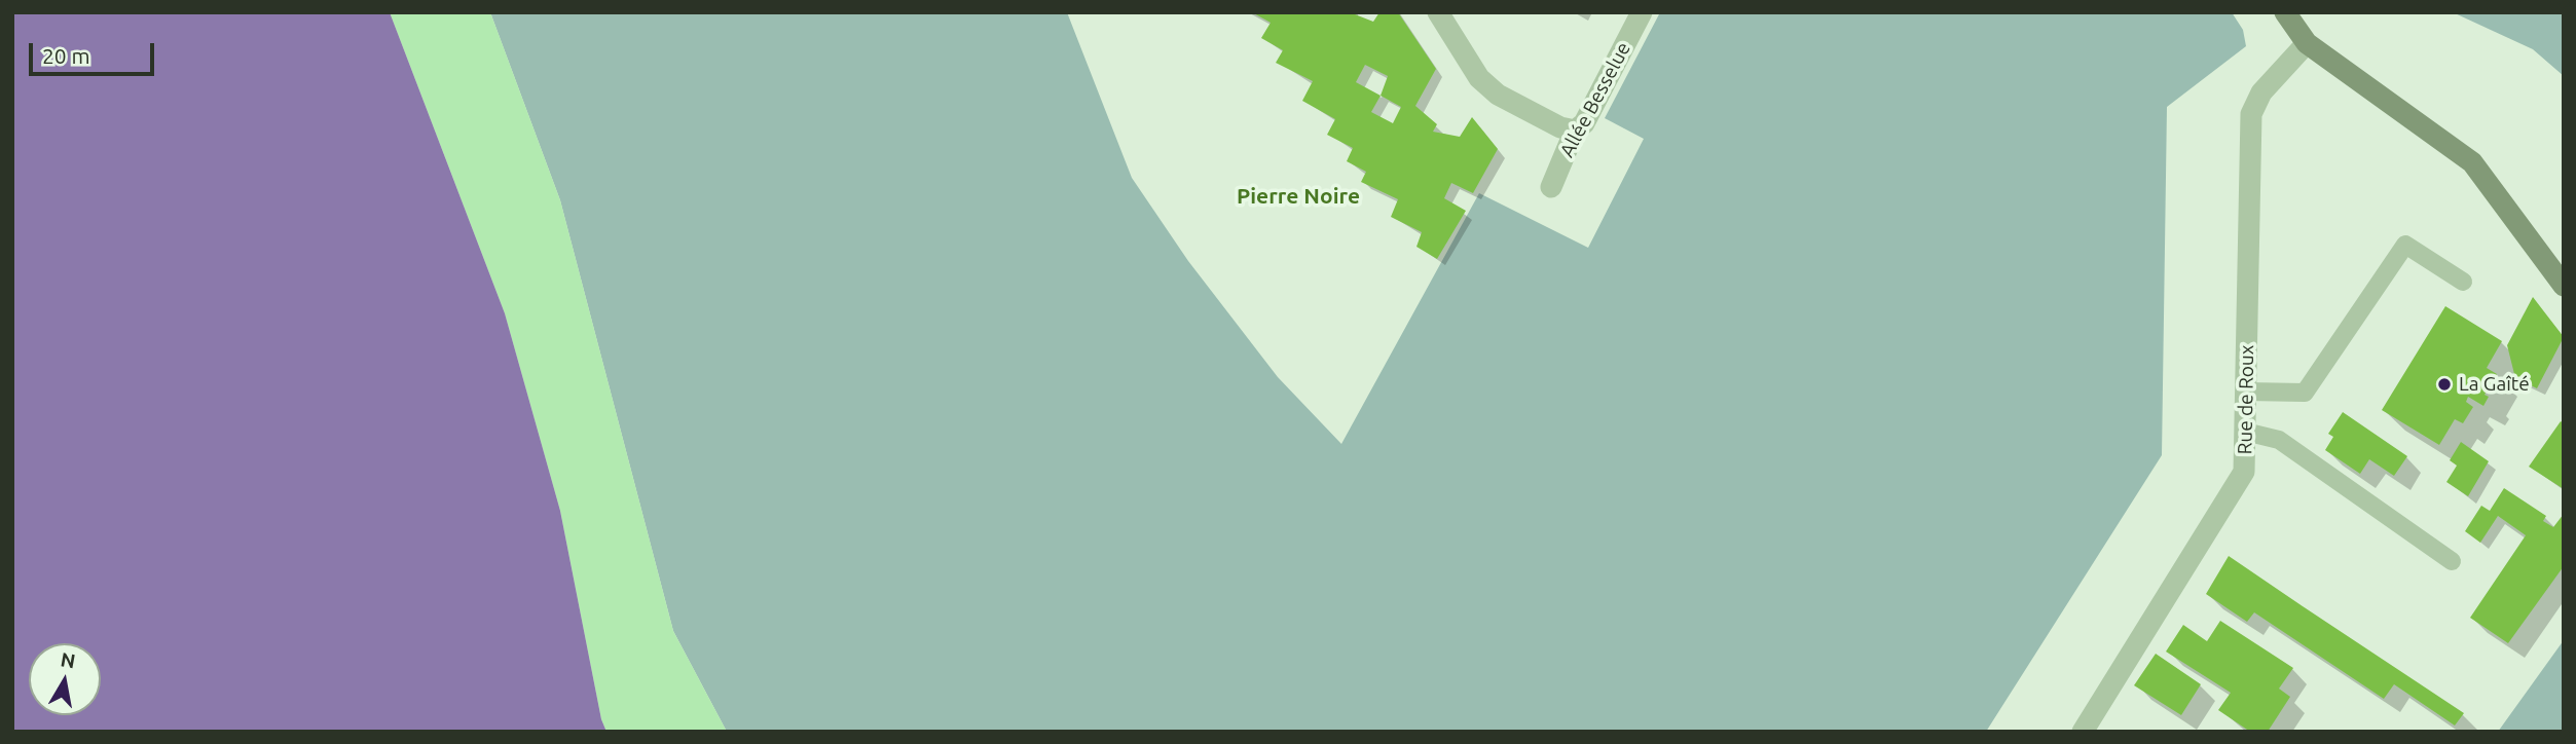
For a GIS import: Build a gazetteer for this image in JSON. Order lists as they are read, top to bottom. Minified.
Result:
{"streets":{"street":["Allée Besselue","Rue de Roux"]},"districts":["Pierre Noire"],"places":["La Gaîté"],"scale_bar":"20 m","north":"top"}
